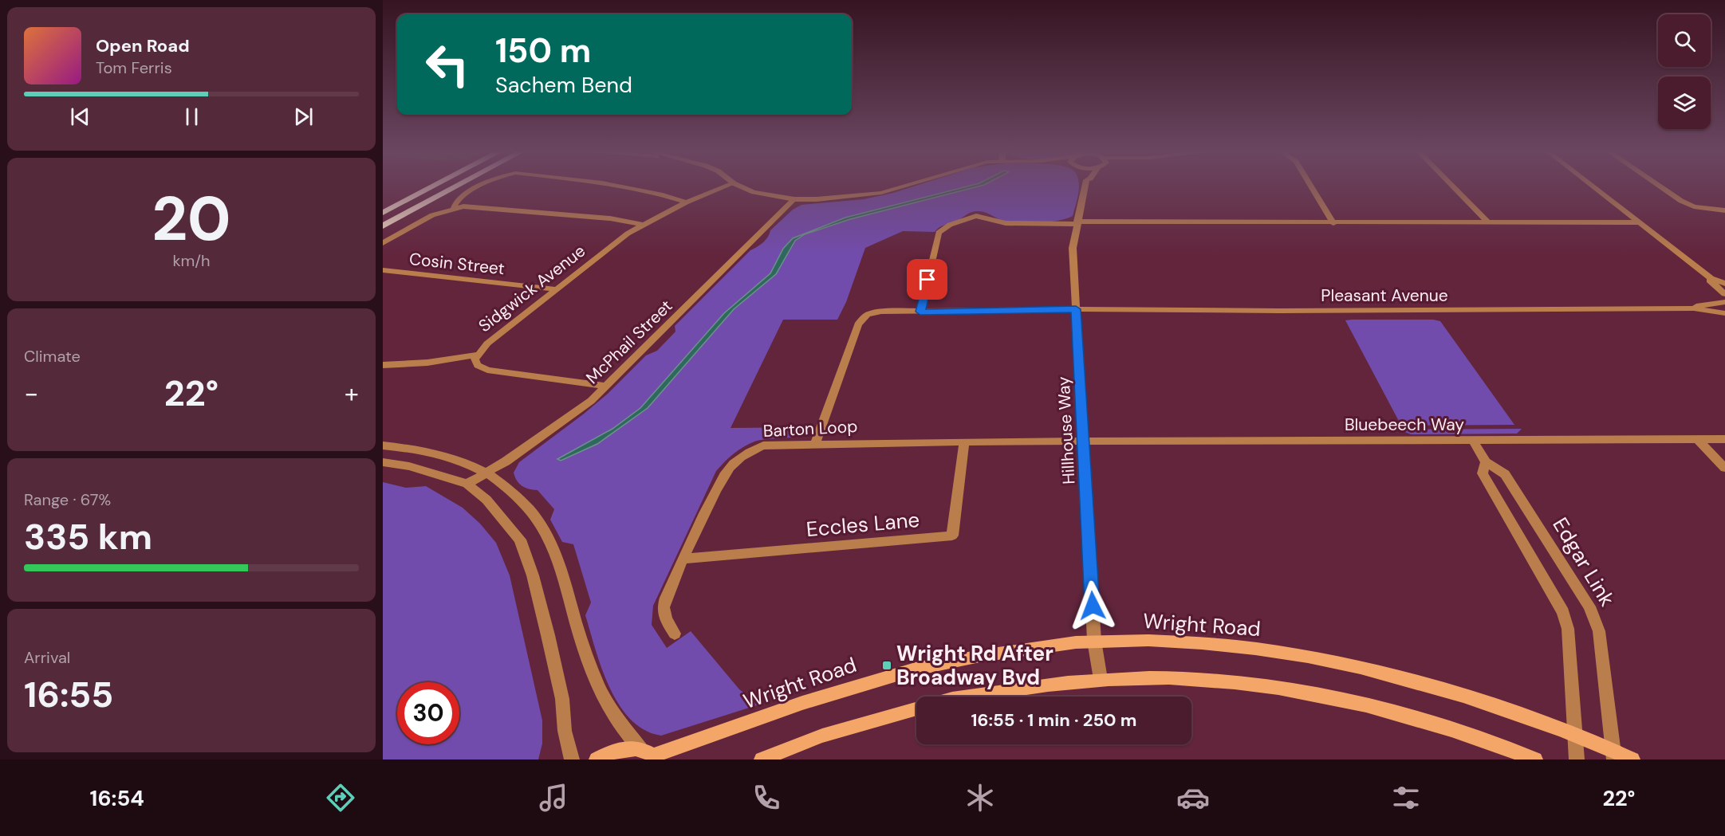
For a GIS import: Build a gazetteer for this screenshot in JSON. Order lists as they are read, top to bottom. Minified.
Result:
{"streets":{"main road":["Wright Road"],"street":["Cosin Street","Sidgwick Avenue","Pleasant Avenue","McPhail Street","Bluebeech Way","Barton Loop","Hillhouse Way","Eccles Lane","Edgar Link"]},"crossings":[["Cosin Street","Sidgwick Avenue"],["Sidgwick Avenue","McPhail Street"],["Pleasant Avenue","Barton Loop"],["Pleasant Avenue","Hillhouse Way"],["Bluebeech Way","Barton Loop"],["Bluebeech Way","Hillhouse Way"],["Bluebeech Way","Edgar Link"],["Barton Loop","Hillhouse Way"],["Barton Loop","Eccles Lane"],["Hillhouse Way","Wright Road"],["Edgar Link","Wright Road"]],"places":{"transit":["Wright Rd After Broadway Bvd"]},"page":{"turn":["150 m","Sachem Bend"],"song":["Open Road","Tom Ferris"],"tile":[["20","km/h"],"Climate",["Range · 67%","335 km"],["Arrival","16:55"]],"heat":["−","22°","+"],"limit":"30","trip":"16:55 · 1 min · 250 m","tabs":["16:54","22°"]}}
